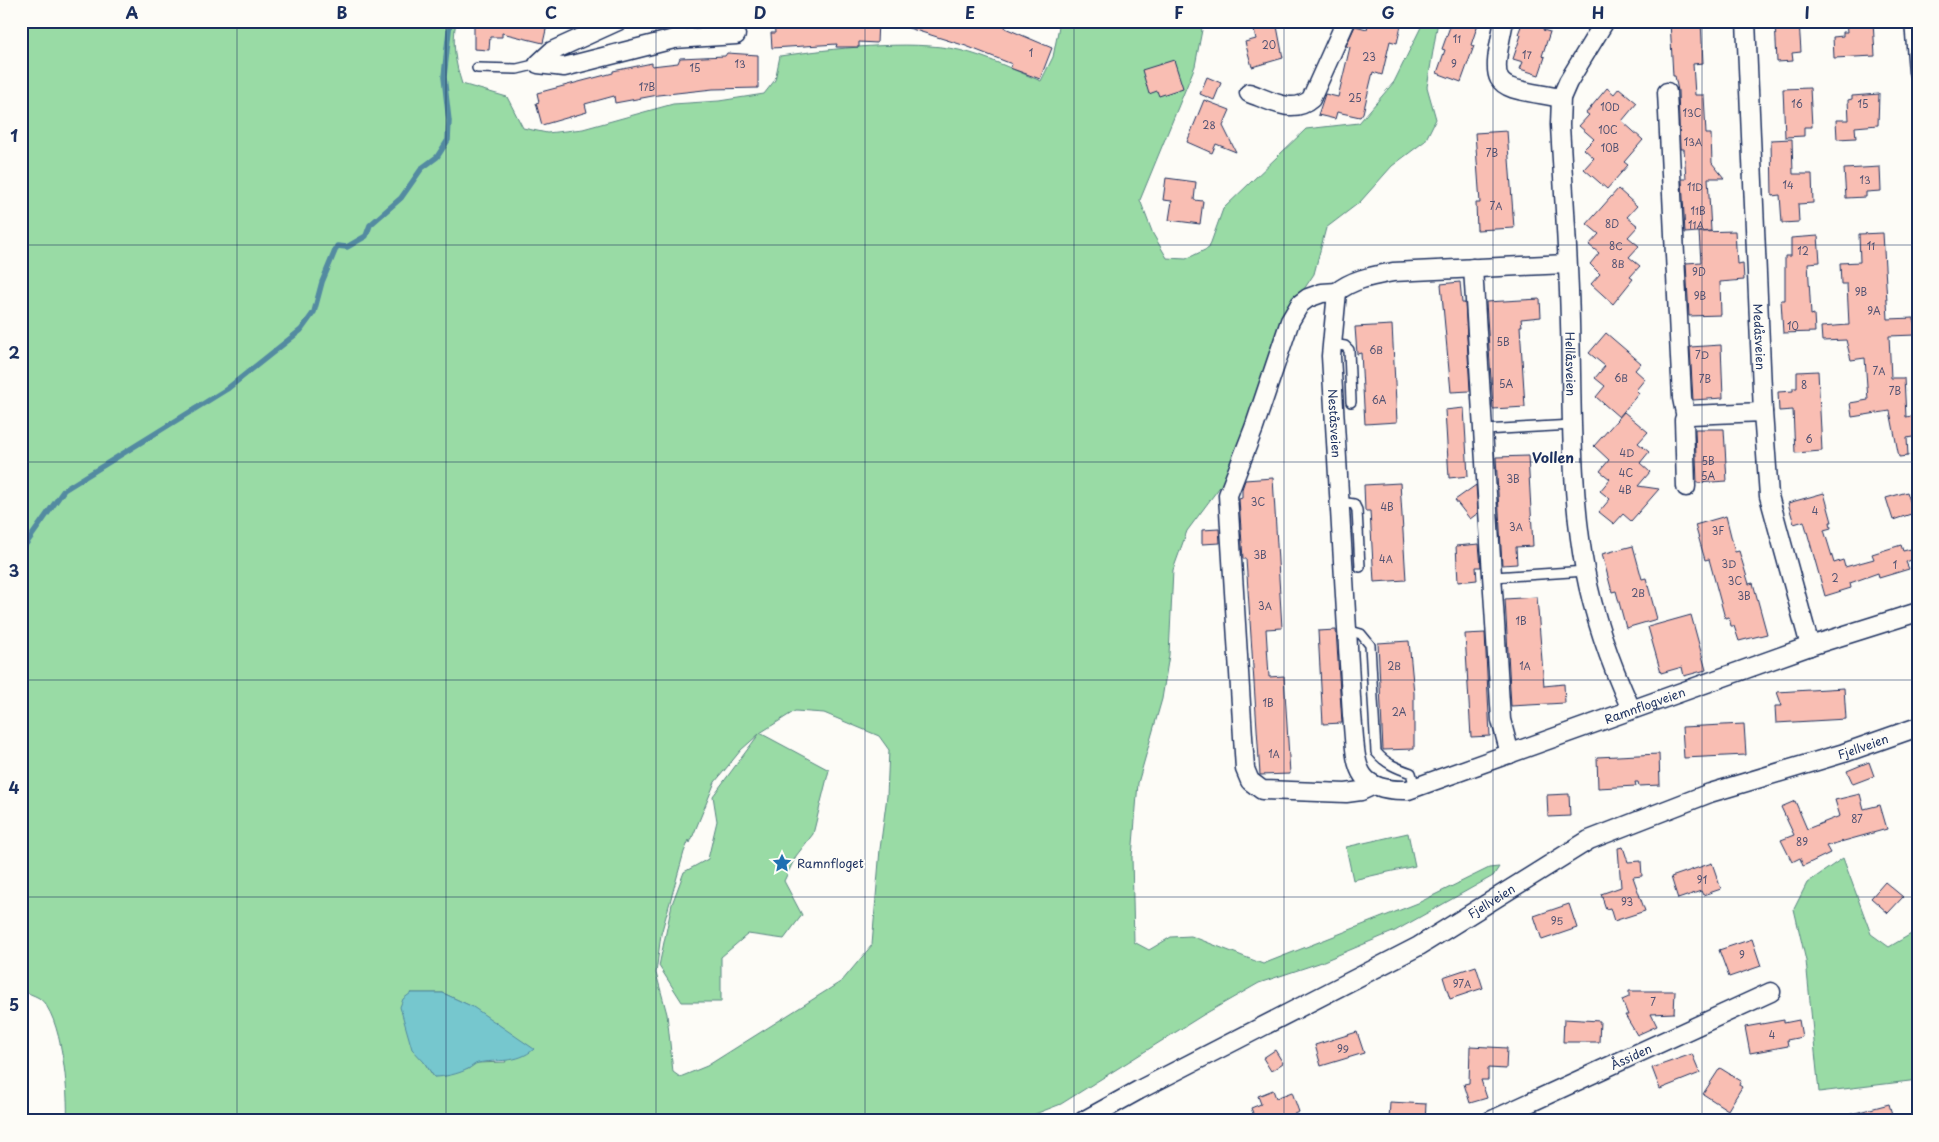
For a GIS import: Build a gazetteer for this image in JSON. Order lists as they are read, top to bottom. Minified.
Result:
{"streets":{"street":["Medåsveien","Hellåsveien","Neståsveien","Ramnflogveien","Fjellveien","Åssiden"]},"crossings":[["Medåsveien","Ramnflogveien"],["Hellåsveien","Ramnflogveien"],["Neståsveien","Ramnflogveien"]],"districts":["Vollen"],"places":{"place":["Ramnfloget"]},"house_numbers":["11","20","1","17","23","13","9","15","17B","25","16","15","10D","13C","28","10C","13A","10B","7B","13","14","11D","7A","11B","8D","11A","8C","11","12","8B","9D","9B","9B","9A","10","5B","6B","7D","7A","6B","7B","5A","8","7B","6A","6","4D","5B","4C","5A","3B","4B","3C","4B","4","3A","3F","3B","4A","3D","1","2","3C","2B","3B","3A","1B","2B","1A","1B","2A","1A","87","89","91","93","95","9","97A","7","4","99"],"grid":{"columns":["A","B","C","D","E","F","G","H","I"],"rows":["1","2","3","4","5"]}}
